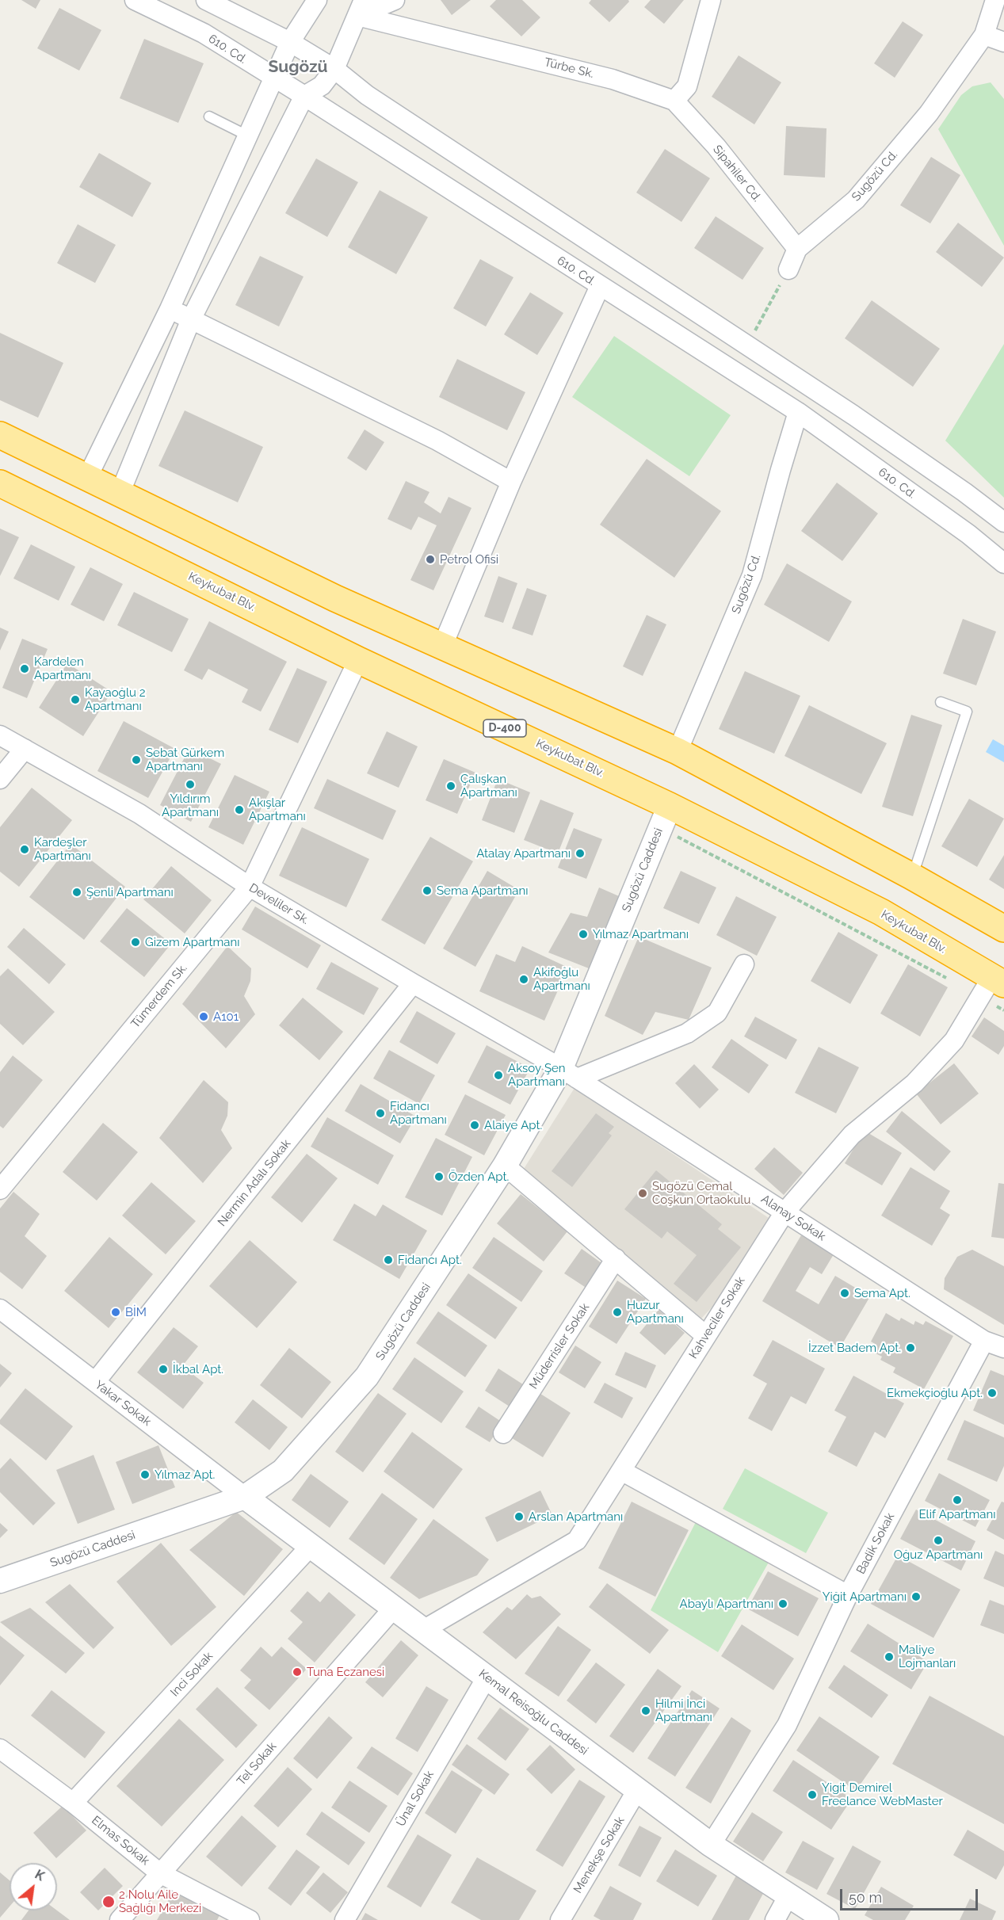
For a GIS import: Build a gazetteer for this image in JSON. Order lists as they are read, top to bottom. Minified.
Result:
{"streets":{"highway":["Keykubat Blv.","D-400"],"street":["610. Cd.","Türbe Sk.","Sipahiler Cd.","Sugözü Cd.","Sugözü Caddesi","Develiler Sk.","Tümerdem Sk.","Nermin Adalı Sokak","Alanay Sokak","Kahveciler Sokak","Müderrisler Sokak","Yakar Sokak","Badik Sokak","Inci Sokak","Kemal Reisoğlu Caddesi","Tel Sokak","Ünal Sokak","Elmas Sokak","Menekşe Sokak"]},"crossings":[["610. Cd.","Sugözü Cd."],["Türbe Sk.","Sipahiler Cd."],["Sipahiler Cd.","Sugözü Cd."],["Keykubat Blv.","Sugözü Caddesi"],["Keykubat Blv.","Tümerdem Sk."],["Keykubat Blv.","Kahveciler Sokak"],["Sugözü Caddesi","Develiler Sk."],["Sugözü Caddesi","Alanay Sokak"],["Sugözü Caddesi","Yakar Sokak"],["Sugözü Caddesi","Kemal Reisoğlu Caddesi"],["Develiler Sk.","Tümerdem Sk."],["Develiler Sk.","Nermin Adalı Sokak"],["Develiler Sk.","Alanay Sokak"],["Nermin Adalı Sokak","Yakar Sokak"],["Alanay Sokak","Kahveciler Sokak"],["Alanay Sokak","Badik Sokak"],["Kahveciler Sokak","Kemal Reisoğlu Caddesi"],["Yakar Sokak","Kemal Reisoğlu Caddesi"],["Badik Sokak","Kemal Reisoğlu Caddesi"],["Inci Sokak","Kemal Reisoğlu Caddesi"],["Inci Sokak","Elmas Sokak"],["Kemal Reisoğlu Caddesi","Tel Sokak"],["Kemal Reisoğlu Caddesi","Ünal Sokak"],["Kemal Reisoğlu Caddesi","Menekşe Sokak"],["Tel Sokak","Elmas Sokak"]],"districts":["Sugözü"],"places":["Petrol Ofisi","Kardelen Apartmanı","Kayaoğlu 2 Apartmanı","Sebat Gürkem Apartmanı","Yıldırım Apartmanı","Çalışkan Apartmanı","Akışlar Apartmanı","Kardeşler Apartmanı","Atalay Apartmanı","Sema Apartmanı","Şenli Apartmanı","Yılmaz Apartmanı","Gizem Apartmanı","Akifoğlu Apartmanı","A101","Aksoy Şen Apartmanı","Fidancı Apartmanı","Alaiye Apt.","Özden Apt.","Sugözü Cemal Coşkun Ortaokulu","Fidancı Apt.","Sema Apt.","BİM","Huzur Apartmanı","İzzet Badem Apt.","İkbal Apt.","Ekmekçioğlu Apt.","Yılmaz Apt.","Elif Apartmanı","Arslan Apartmanı","Oğuz Apartmanı","Yiğit Apartmanı","Abaylı Apartmanı","Maliye Lojmanları","Tuna Eczanesi","Hilmi İnci Apartmanı","Yigit Demirel Freelance WebMaster","2 Nolu Aile Sağlığı Merkezi"],"scale_bar":"50 m","north":"top right"}
